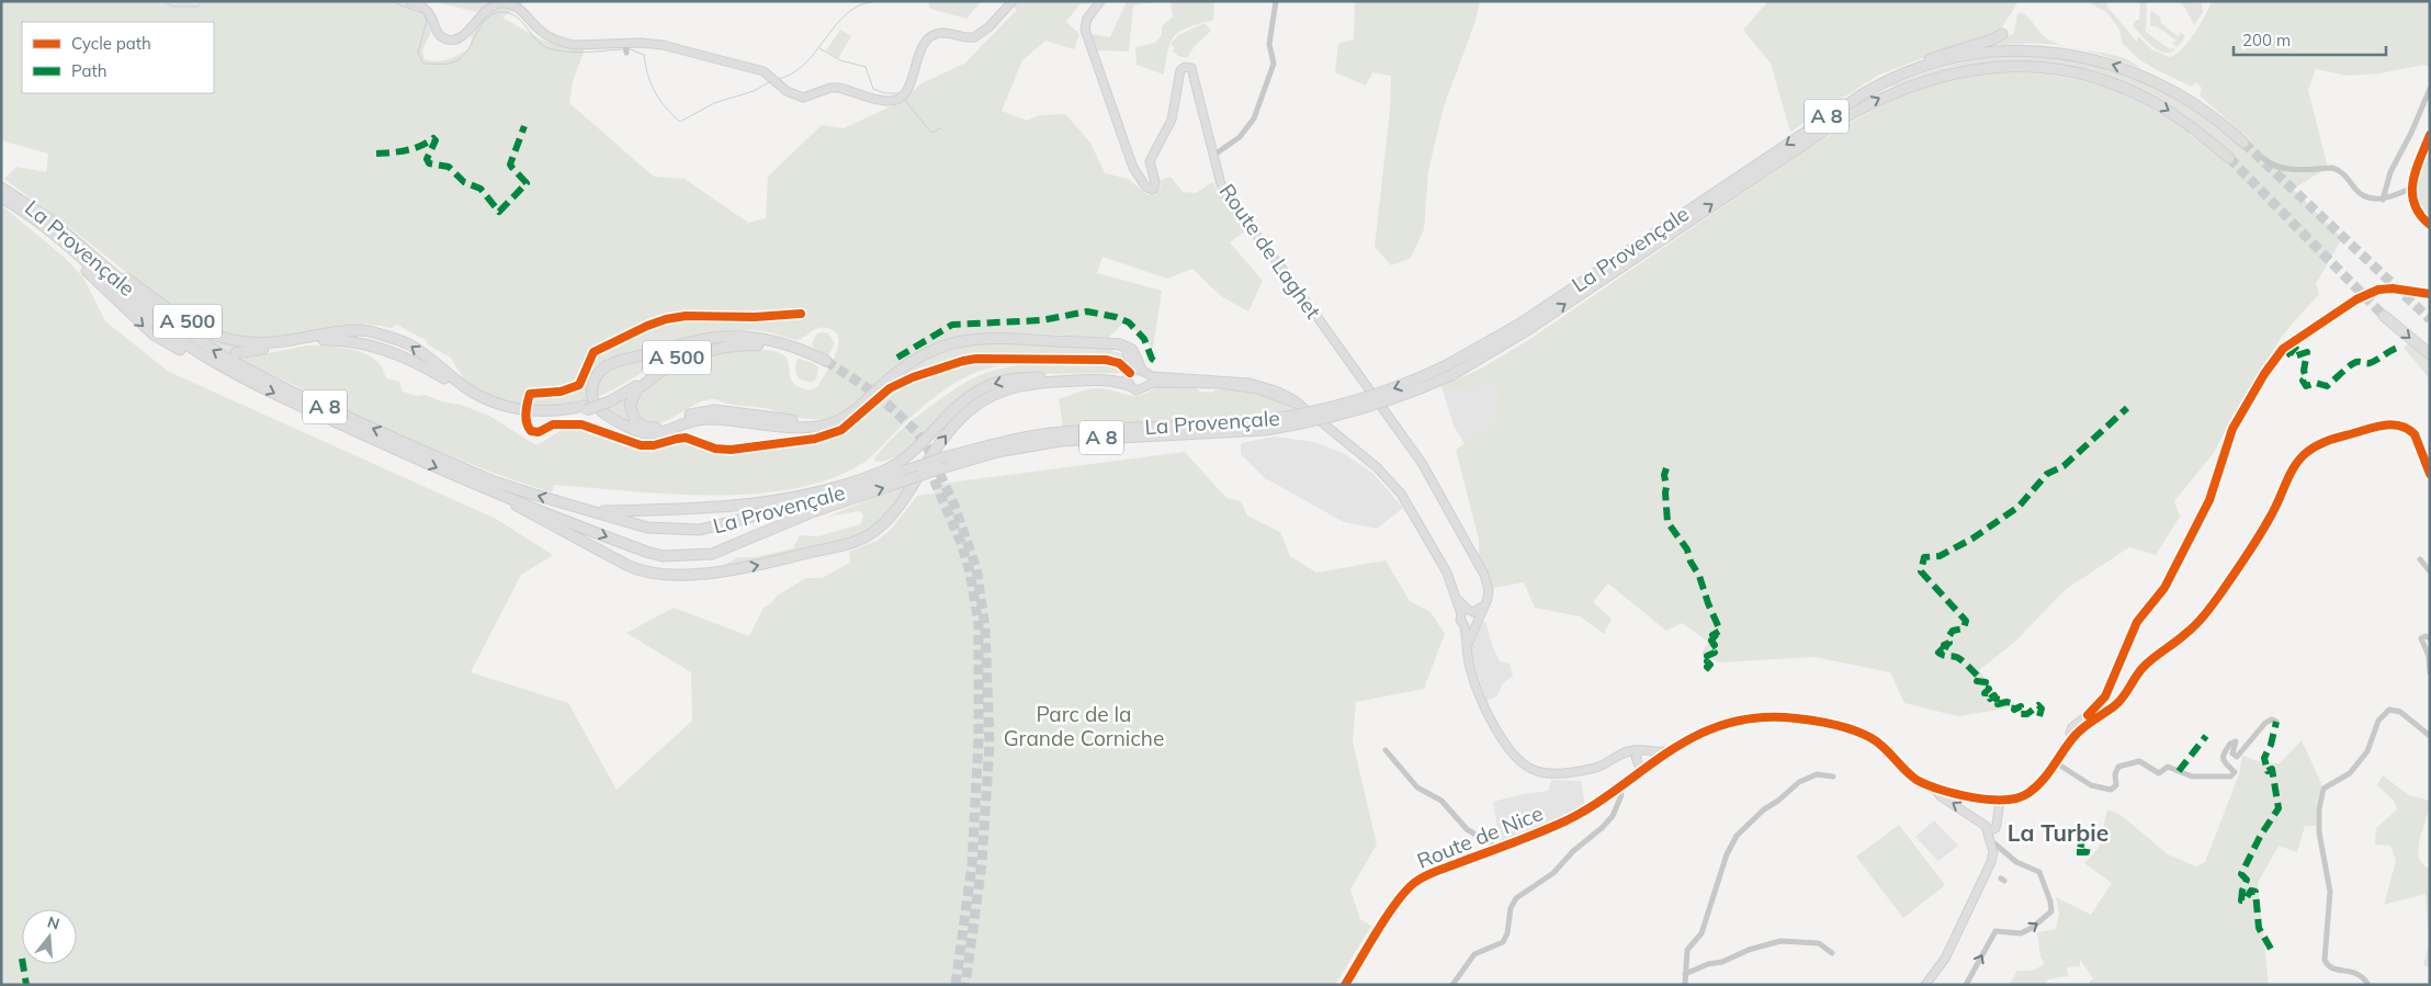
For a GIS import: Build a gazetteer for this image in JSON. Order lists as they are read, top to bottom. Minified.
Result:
{"streets":{"highway":["A 8","La Provençale","A 500"],"main road":["Route de Laghet","Route de Nice"]},"crossings":[["La Provençale","A 500"]],"districts":["La Turbie"],"parks":["Parc de la Grande Corniche"],"legend":["Cycle path","Path"],"scale_bar":"200 m","north":"top"}
